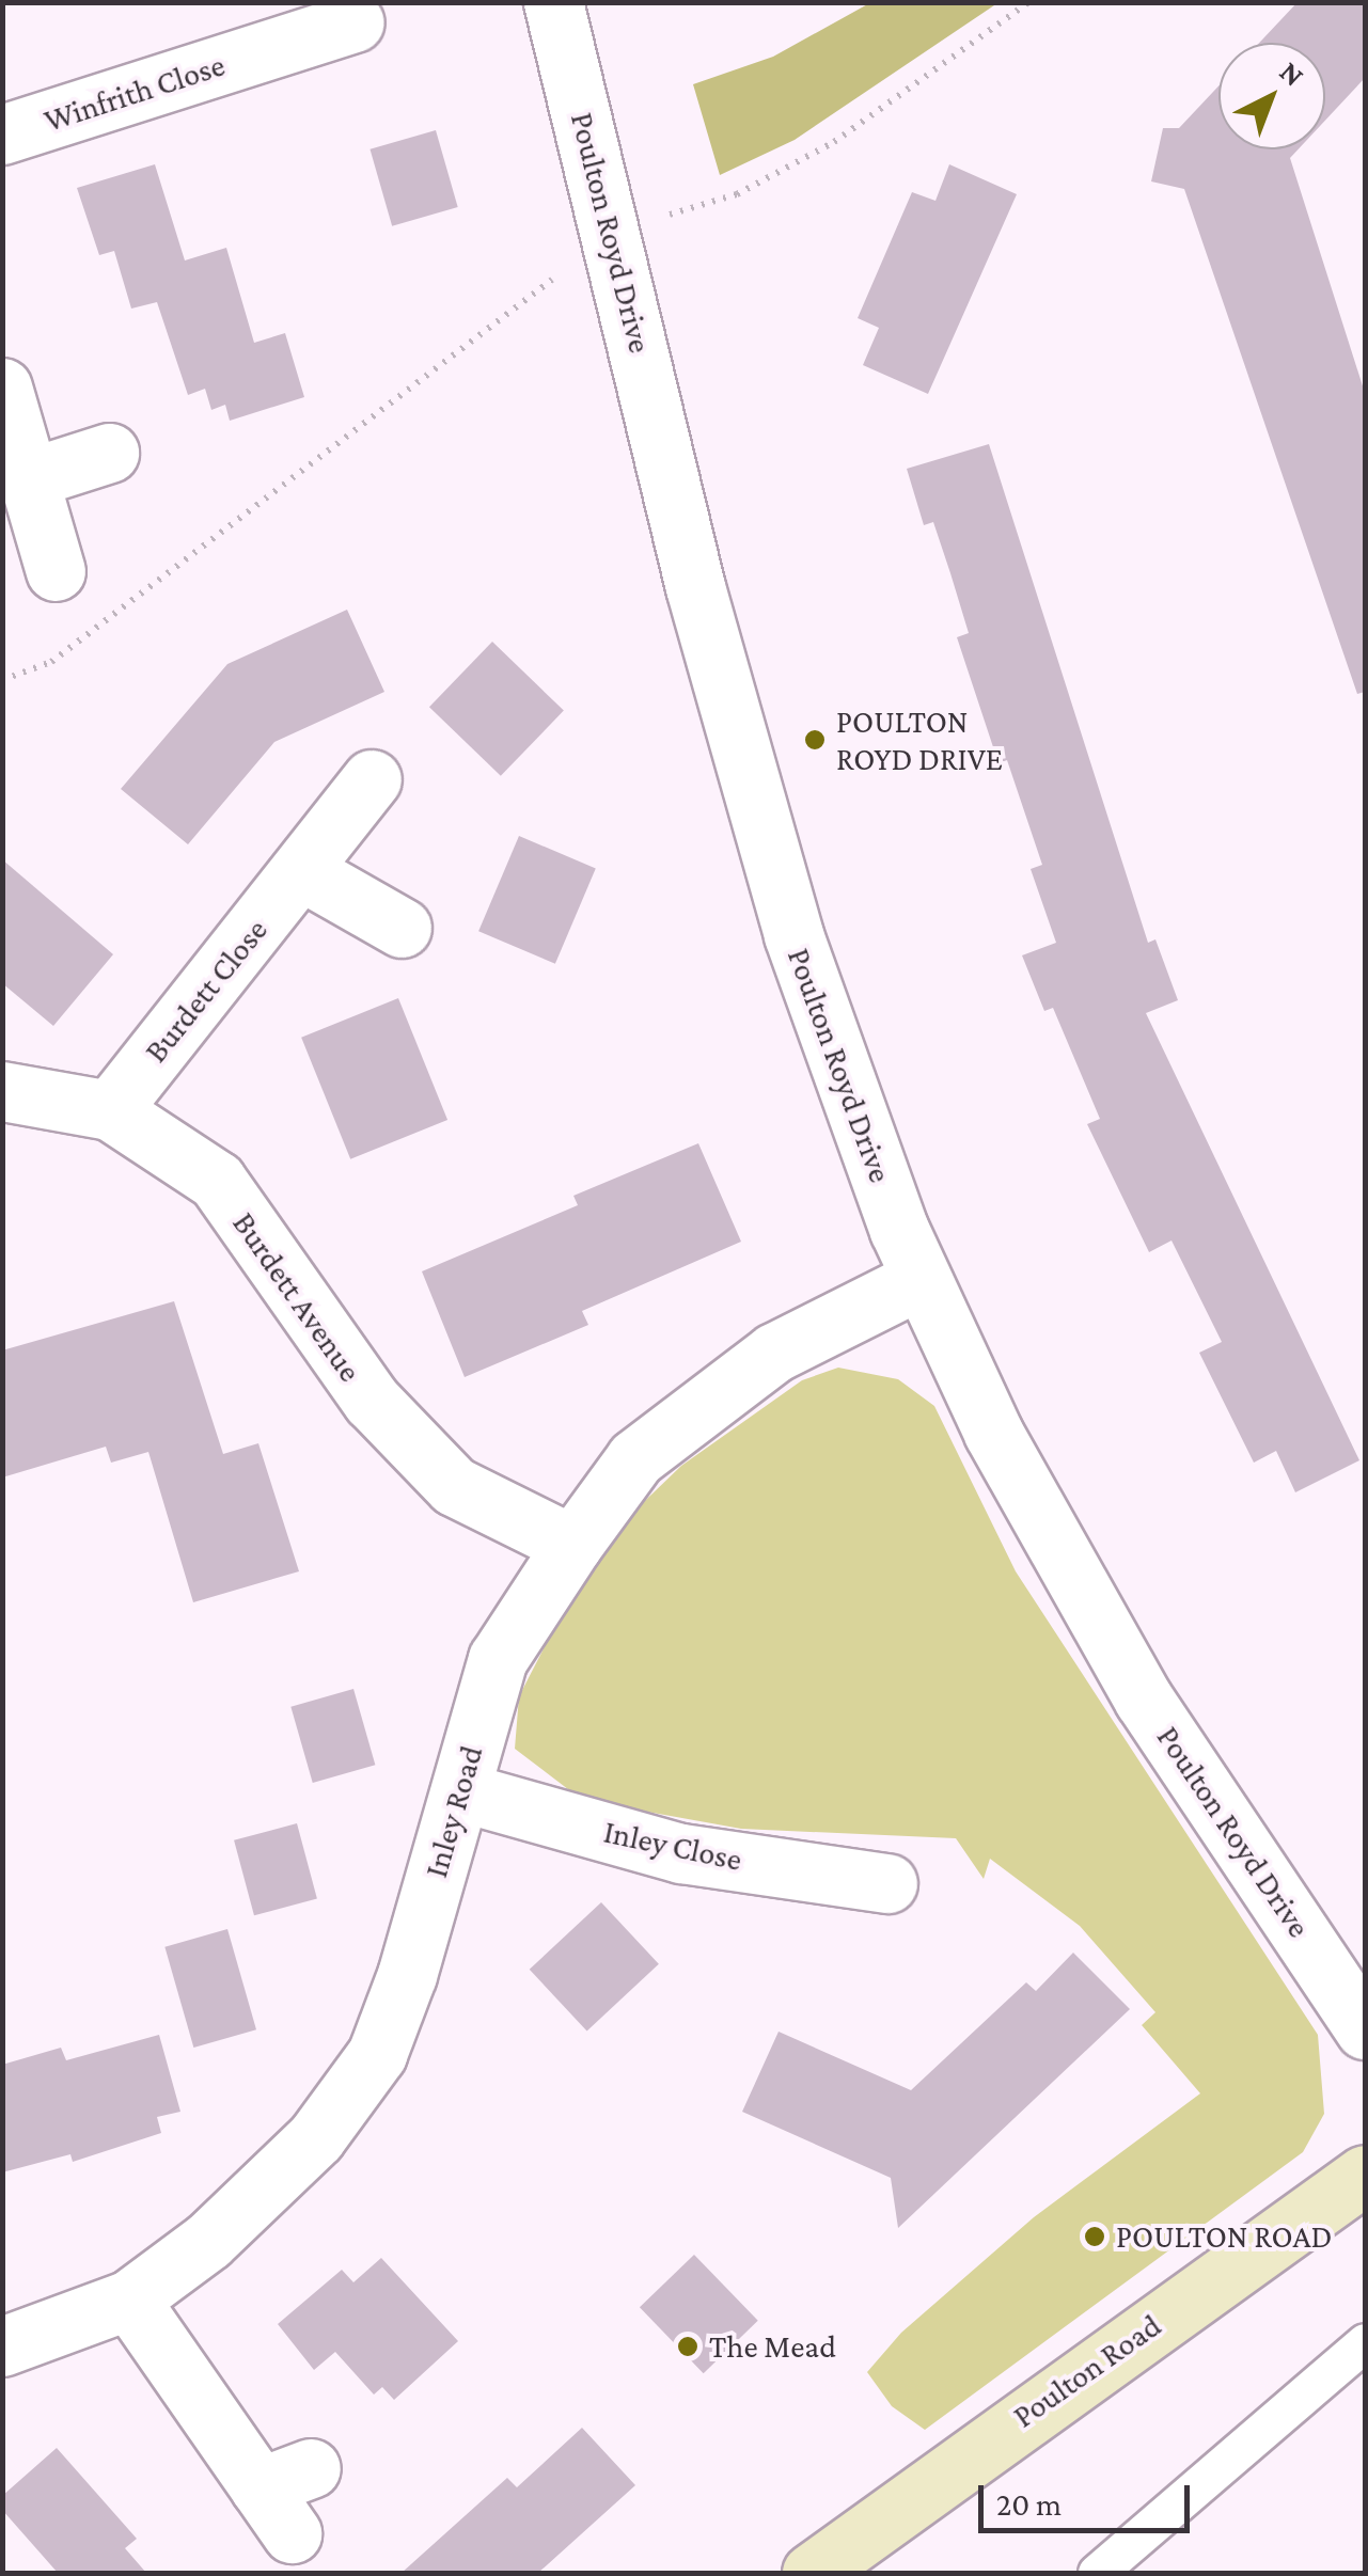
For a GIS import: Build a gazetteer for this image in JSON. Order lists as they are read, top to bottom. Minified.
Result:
{"streets":{"street":["Winfrith Close","Poulton Royd Drive","Burdett Close","Burdett Avenue","Inley Road","Inley Close","Poulton Road"]},"crossings":[["Poulton Royd Drive","Inley Road"],["Burdett Close","Burdett Avenue"],["Burdett Avenue","Inley Road"],["Inley Road","Inley Close"]],"places":["POULTON ROYD DRIVE","POULTON ROAD","The Mead"],"scale_bar":"20 m","north":"top right"}
